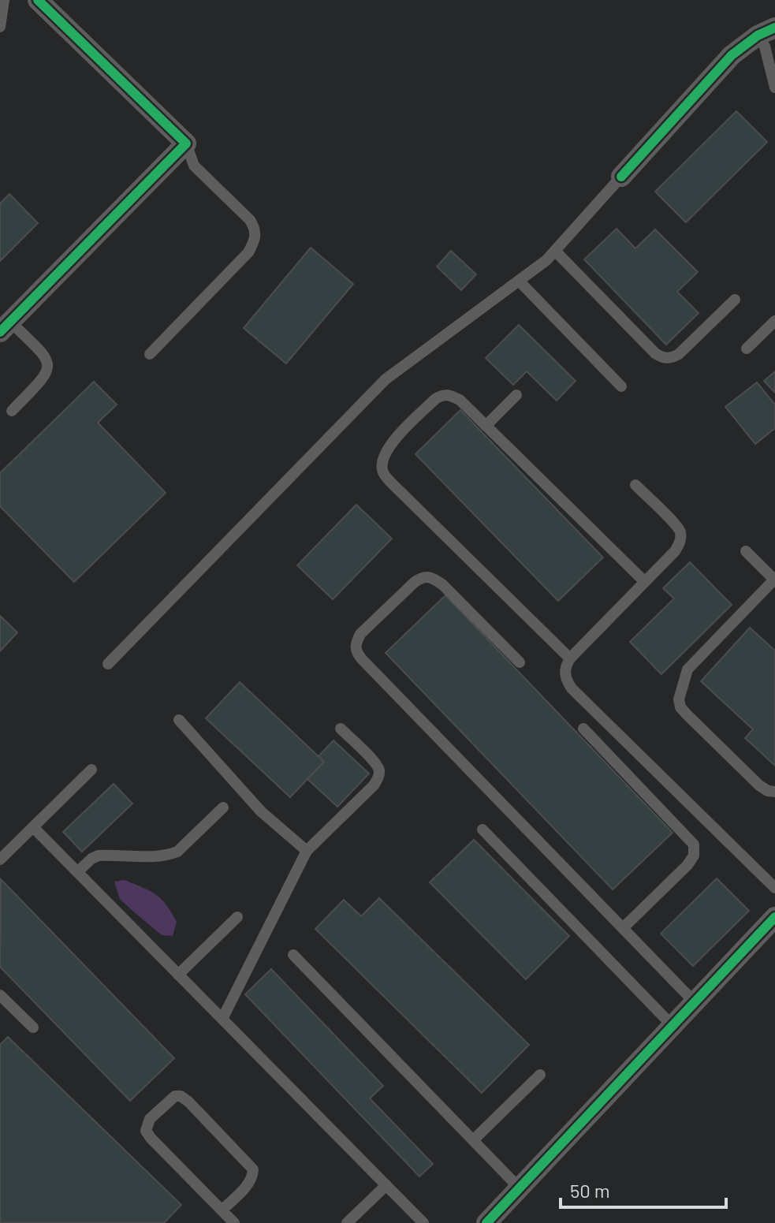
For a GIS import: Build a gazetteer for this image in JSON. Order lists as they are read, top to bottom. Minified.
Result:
{"scale_bar":"50 m"}
